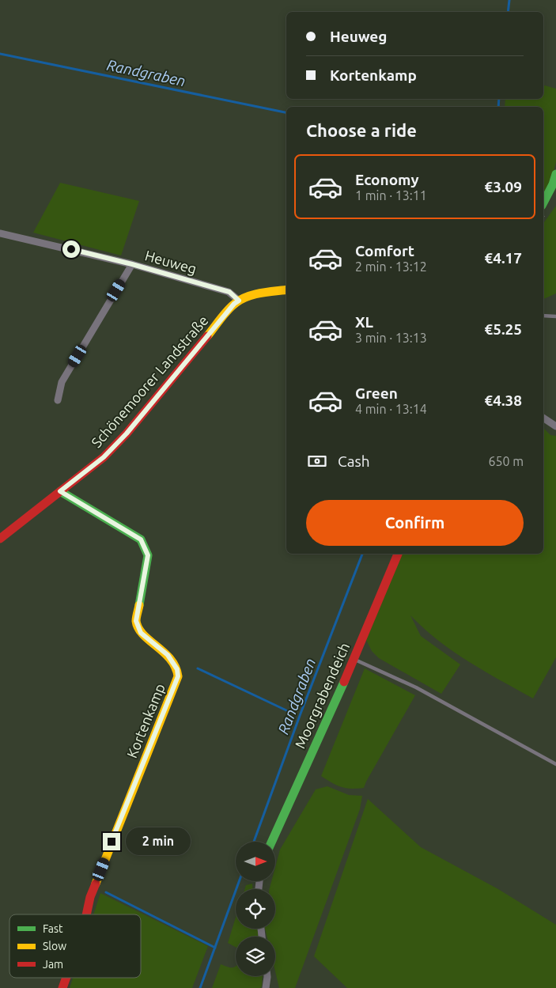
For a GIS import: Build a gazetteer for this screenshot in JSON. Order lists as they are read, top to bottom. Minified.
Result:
{"streets":{"street":["Heuweg","Schönemoorer Landstraße","Moorgrabendeich","Kortenkamp"]},"crossings":[["Heuweg","Schönemoorer Landstraße"],["Schönemoorer Landstraße","Kortenkamp"]],"water":["Randgraben"],"legend":["Fast","Slow","Jam"],"north":"right","page":{"banner":["Heuweg","Kortenkamp"],"heading":"Choose a ride","list":[{"name":"Economy","note":"1 min · 13:11","value":"€3.09"},{"name":"Comfort","note":"2 min · 13:12","value":"€4.17"},{"name":"XL","note":"3 min · 13:13","value":"€5.25"},{"name":"Green","note":"4 min · 13:14","value":"€4.38"}],"pay":["Cash","650 m"],"buttons":"Confirm","bubble":"2 min"}}
